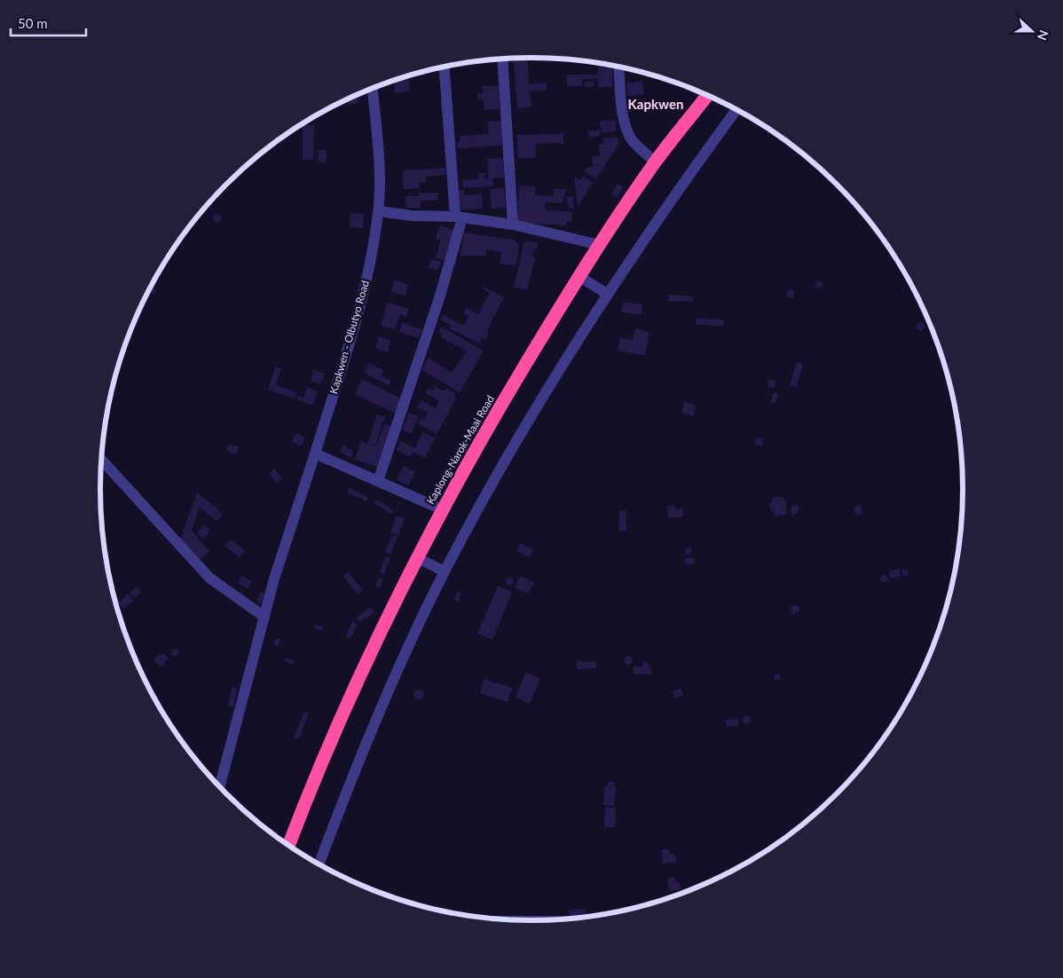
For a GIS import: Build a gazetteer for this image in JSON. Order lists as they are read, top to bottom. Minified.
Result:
{"streets":{"highway":["Kaplong-Narok-Maai Road"],"street":["Kapkwen - Olbutyo Road"]},"districts":["Kapkwen"],"scale_bar":"50 m","north":"right"}
